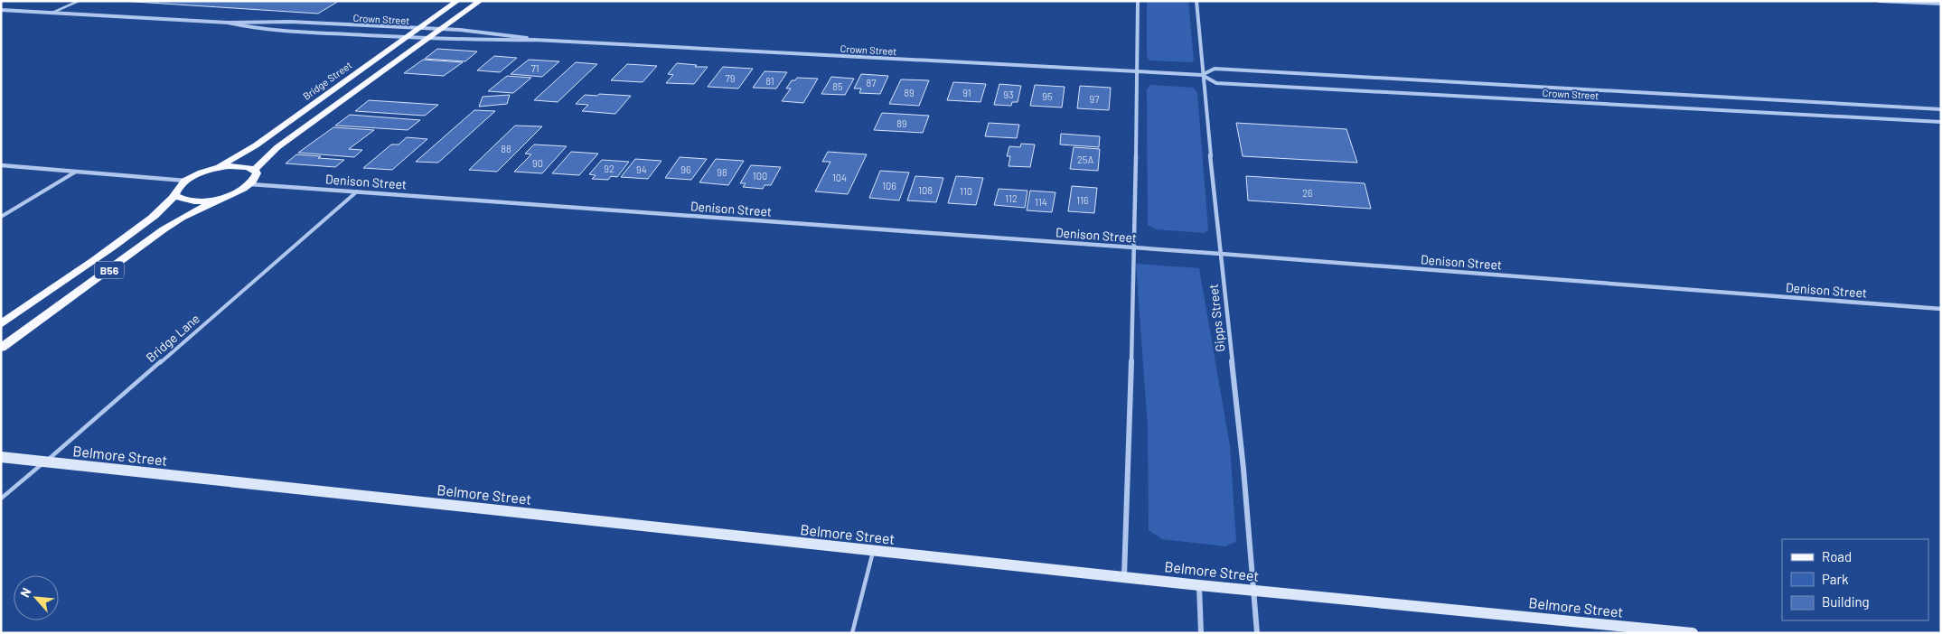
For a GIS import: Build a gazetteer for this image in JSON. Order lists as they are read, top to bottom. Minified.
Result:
{"streets":{"main road":["Bridge Street","B56"],"street":["Crown Street","Denison Street","Gipps Street","Belmore Street"],"lane":["Bridge Lane"]},"crossings":[["Crown Street","Bridge Street"],["Crown Street","Gipps Street"],["Bridge Street","B56"],["Denison Street","B56"],["Denison Street","Gipps Street"],["Denison Street","Bridge Lane"],["Gipps Street","Belmore Street"],["Bridge Lane","Belmore Street"]],"house_numbers":["71","79","81","87","85","89","91","93","95","97","89","88","25A","90","92","94","96","98","100","104","106","108","110","26","112","116","114"],"legend":["Road","Park","Building"],"north":"top left"}
